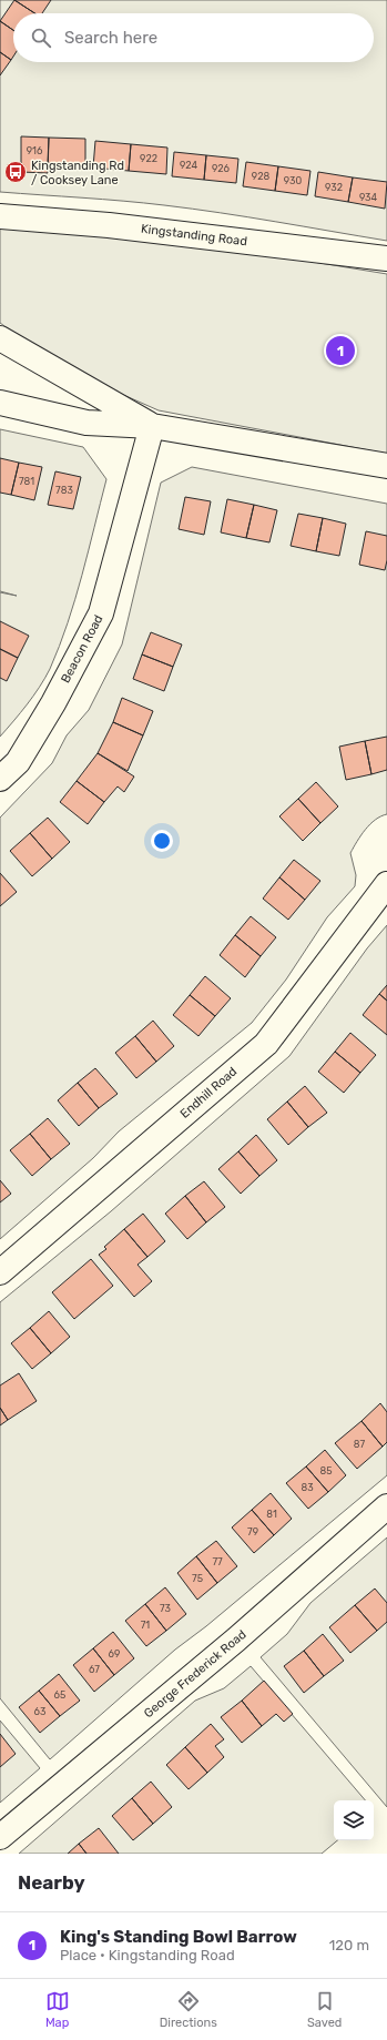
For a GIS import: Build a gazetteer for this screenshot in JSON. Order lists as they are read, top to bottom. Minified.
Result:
{"streets":{"street":["Kingstanding Road","Beacon Road","Endhill Road","George Frederick Road"]},"places":{"bus stop":["Kingstanding Rd / Cooksey Lane"]},"house_numbers":["916","922","924","926","928","930","932","934","781","783","87","85","83","81","79","77","75","73","71","69","67","65","63"],"page":{"search":"Search here","pins":"1","heading":"Nearby","list":[{"mark":"1","name":"King's Standing Bowl Barrow","note":"Place · Kingstanding Road","value":"120 m"}],"nav":["Map","Directions","Saved"]}}
